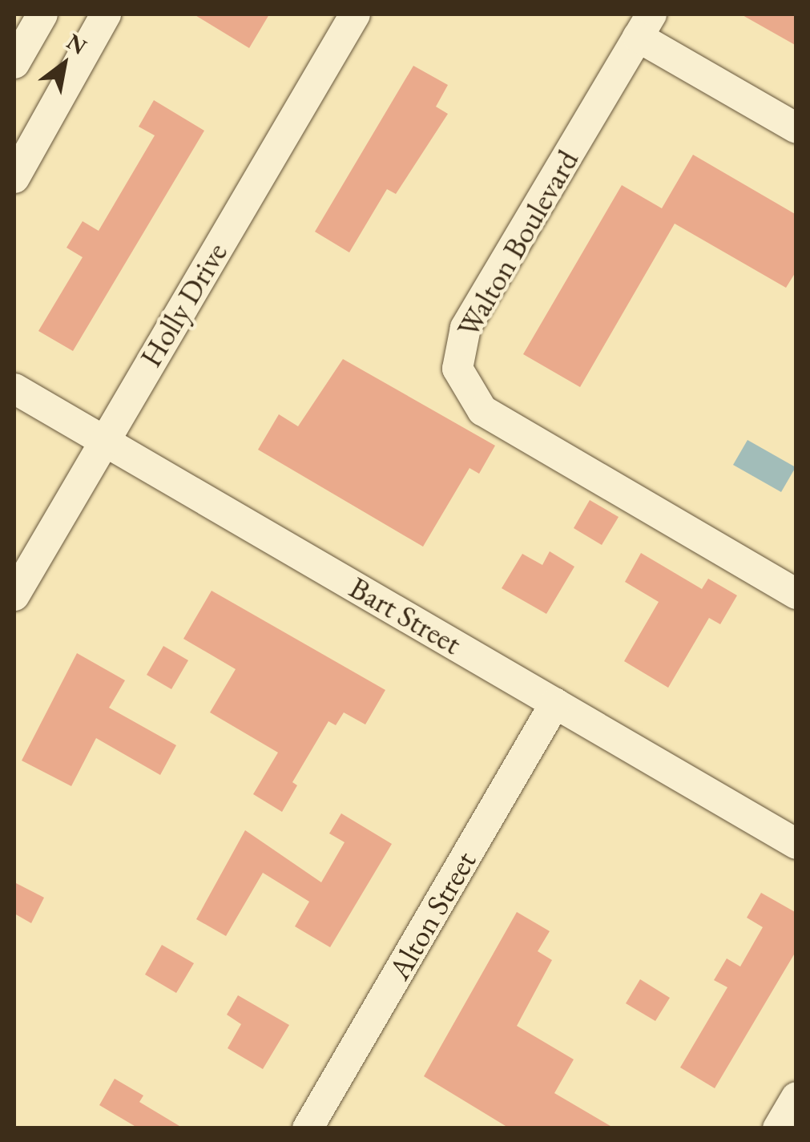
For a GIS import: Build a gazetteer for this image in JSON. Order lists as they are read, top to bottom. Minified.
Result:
{"streets":{"street":["Walton Boulevard","Holly Drive","Bart Street","Alton Street"]},"crossings":[["Holly Drive","Bart Street"],["Bart Street","Alton Street"]],"north":"top right"}
